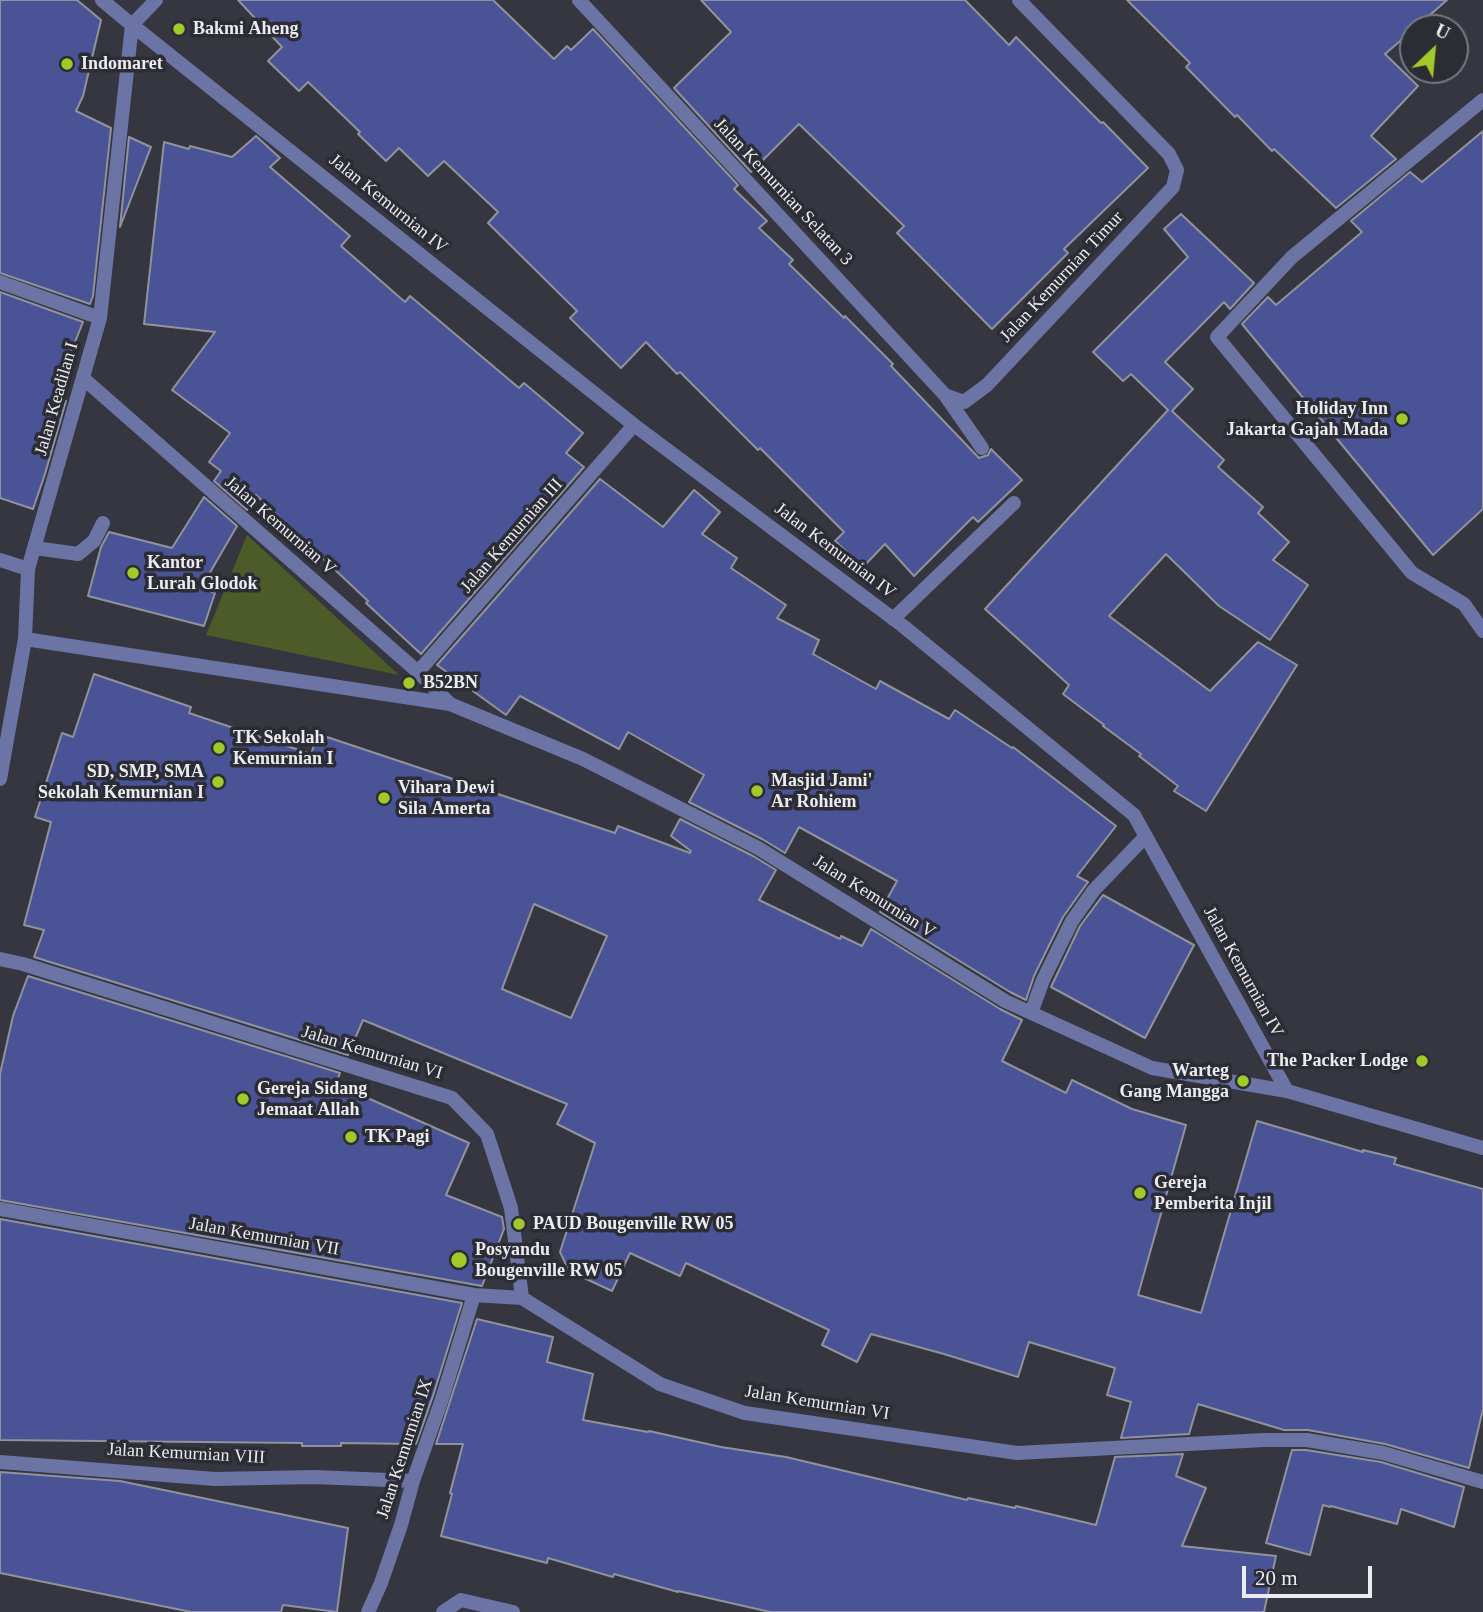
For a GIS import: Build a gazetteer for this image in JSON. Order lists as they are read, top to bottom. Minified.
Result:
{"streets":{"street":["Jalan Kemurnian Selatan 3","Jalan Kemurnian IV","Jalan Kemurnian Timur","Jalan Keadilan I","Jalan Kemurnian V","Jalan Kemurnian III","Jalan Kemurnian VI","Jalan Kemurnian VII","Jalan Kemurnian IX","Jalan Kemurnian VIII"]},"crossings":[["Jalan Kemurnian Selatan 3","Jalan Kemurnian Timur"],["Jalan Kemurnian IV","Jalan Keadilan I"],["Jalan Kemurnian IV","Jalan Kemurnian V"],["Jalan Kemurnian IV","Jalan Kemurnian III"],["Jalan Keadilan I","Jalan Kemurnian V"],["Jalan Kemurnian V","Jalan Kemurnian III"],["Jalan Kemurnian VI","Jalan Kemurnian VII"],["Jalan Kemurnian VII","Jalan Kemurnian IX"],["Jalan Kemurnian IX","Jalan Kemurnian VIII"]],"places":["Bakmi Aheng","Indomaret","Holiday Inn Jakarta Gajah Mada","Kantor Lurah Glodok","B52BN","TK Sekolah Kemurnian I","SD, SMP, SMA Sekolah Kemurnian I","Masjid Jami' Ar Rohiem","Vihara Dewi Sila Amerta","The Packer Lodge","Warteg Gang Mangga","Gereja Sidang Jemaat Allah","TK Pagi","Gereja Pemberita Injil","PAUD Bougenville RW 05","Posyandu Bougenville RW 05"],"scale_bar":"20 m","north":"top right"}
